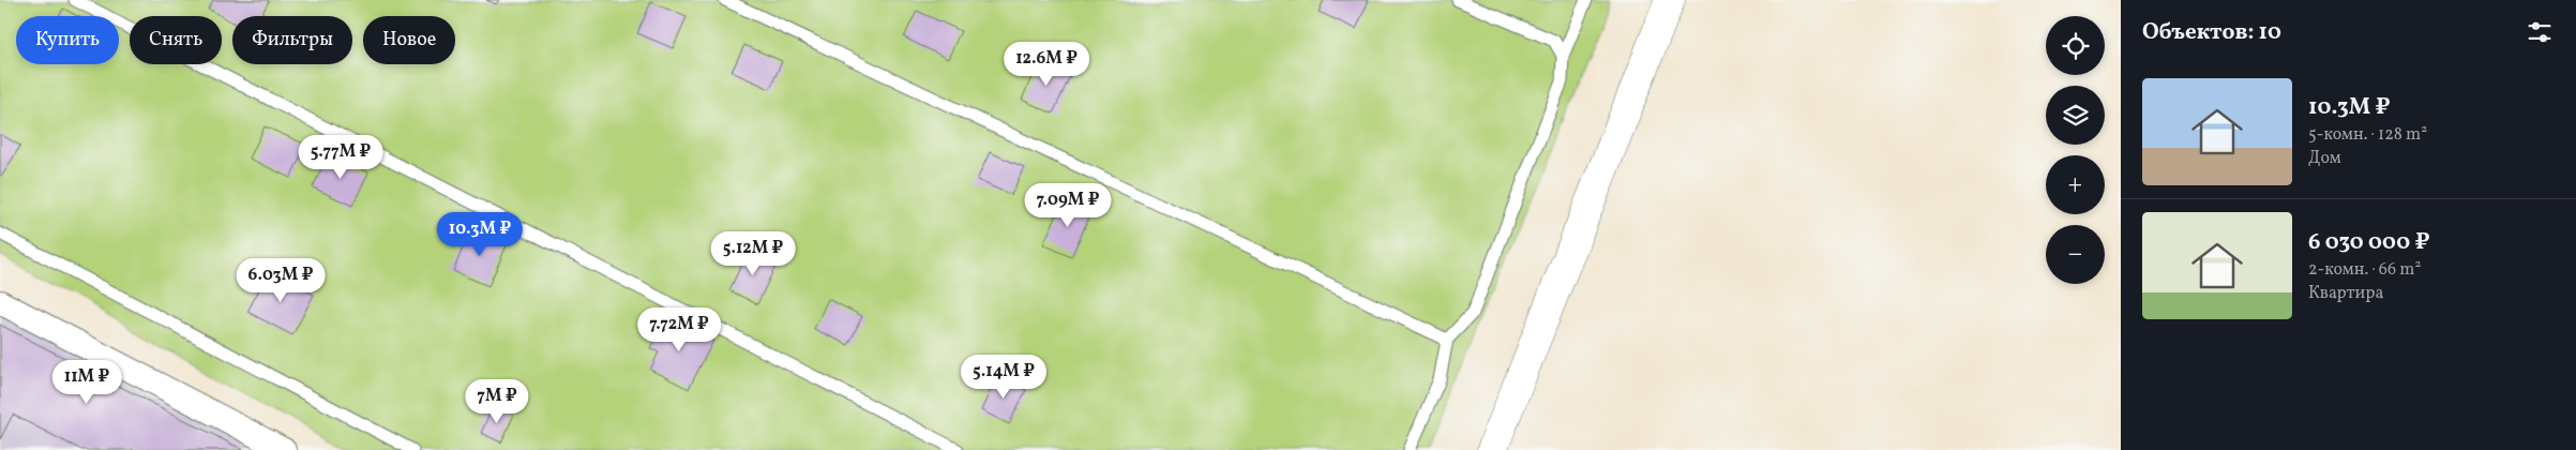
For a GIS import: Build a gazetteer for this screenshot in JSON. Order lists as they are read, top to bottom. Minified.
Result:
{"page":{"heading":"Объектов: 10","map_buttons":["+","−"],"chip":["Купить","Снять","Фильтры","Новое"],"price":["12.6M ₽","5.77M ₽","7.09M ₽","10.3M ₽","5.12M ₽","6.03M ₽","7.72M ₽","5.14M ₽","11M ₽","7M ₽"],"list":[{"name":"10.3M ₽","note":"5-комн. · 128 m² · Дом"},{"name":"6 030 000 ₽","note":"2-комн. · 66 m² · Квартира"}]}}
